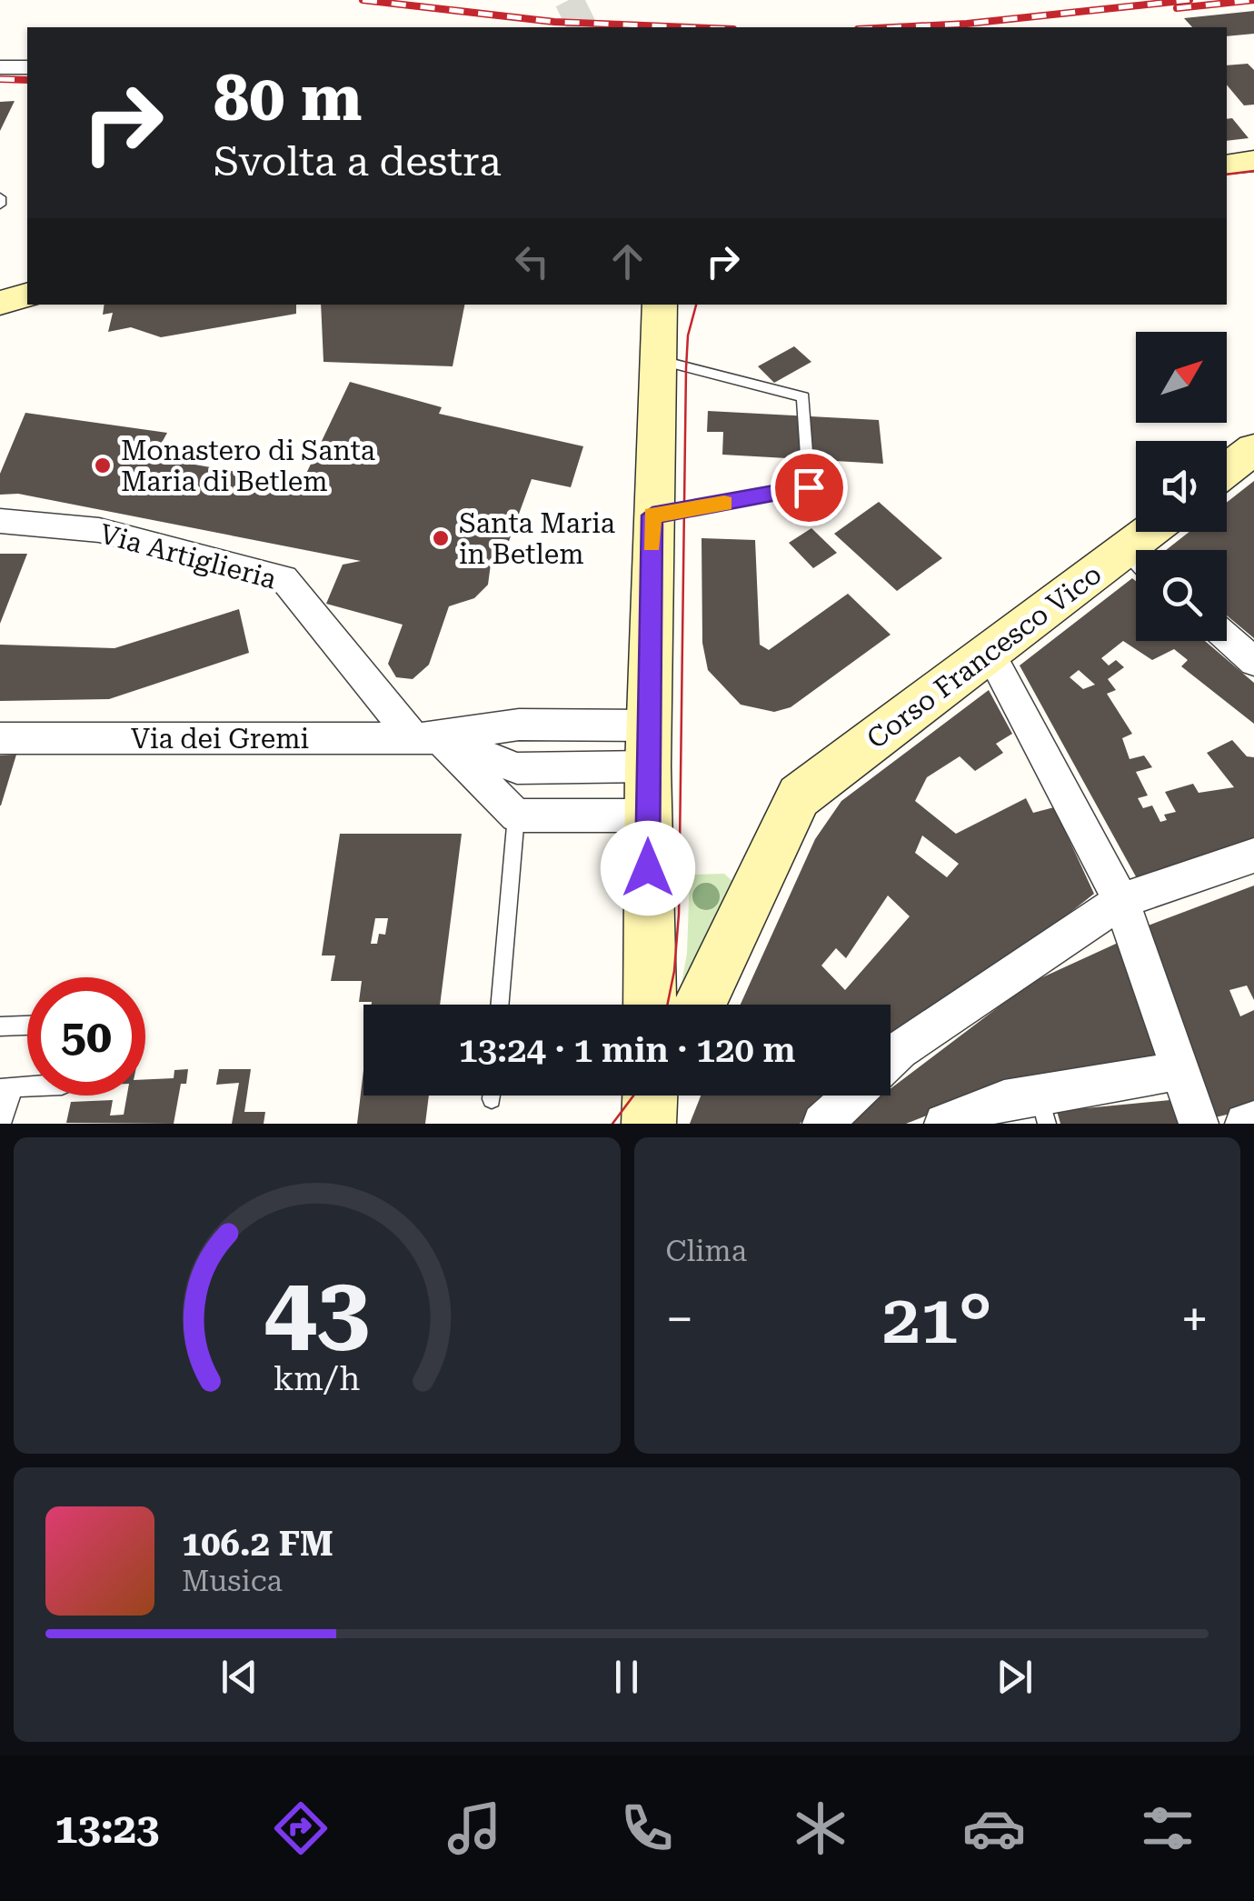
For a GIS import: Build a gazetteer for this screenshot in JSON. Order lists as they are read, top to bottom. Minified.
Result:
{"streets":{"main road":["Corso Francesco Vico"],"street":["Via Artiglieria","Via dei Gremi"]},"crossings":[["Via Artiglieria","Via dei Gremi"]],"places":["Monastero di Santa Maria di Betlem","Santa Maria in Betlem"],"north":"top right","page":{"turn":["80 m","Svolta a destra"],"limit":"50","trip":"13:24 · 1 min · 120 m","tile":"Clima","heat":["−","21°","+"],"song":["106.2 FM","Musica"],"tabs":"13:23","gauge":["43","km/h"]}}
